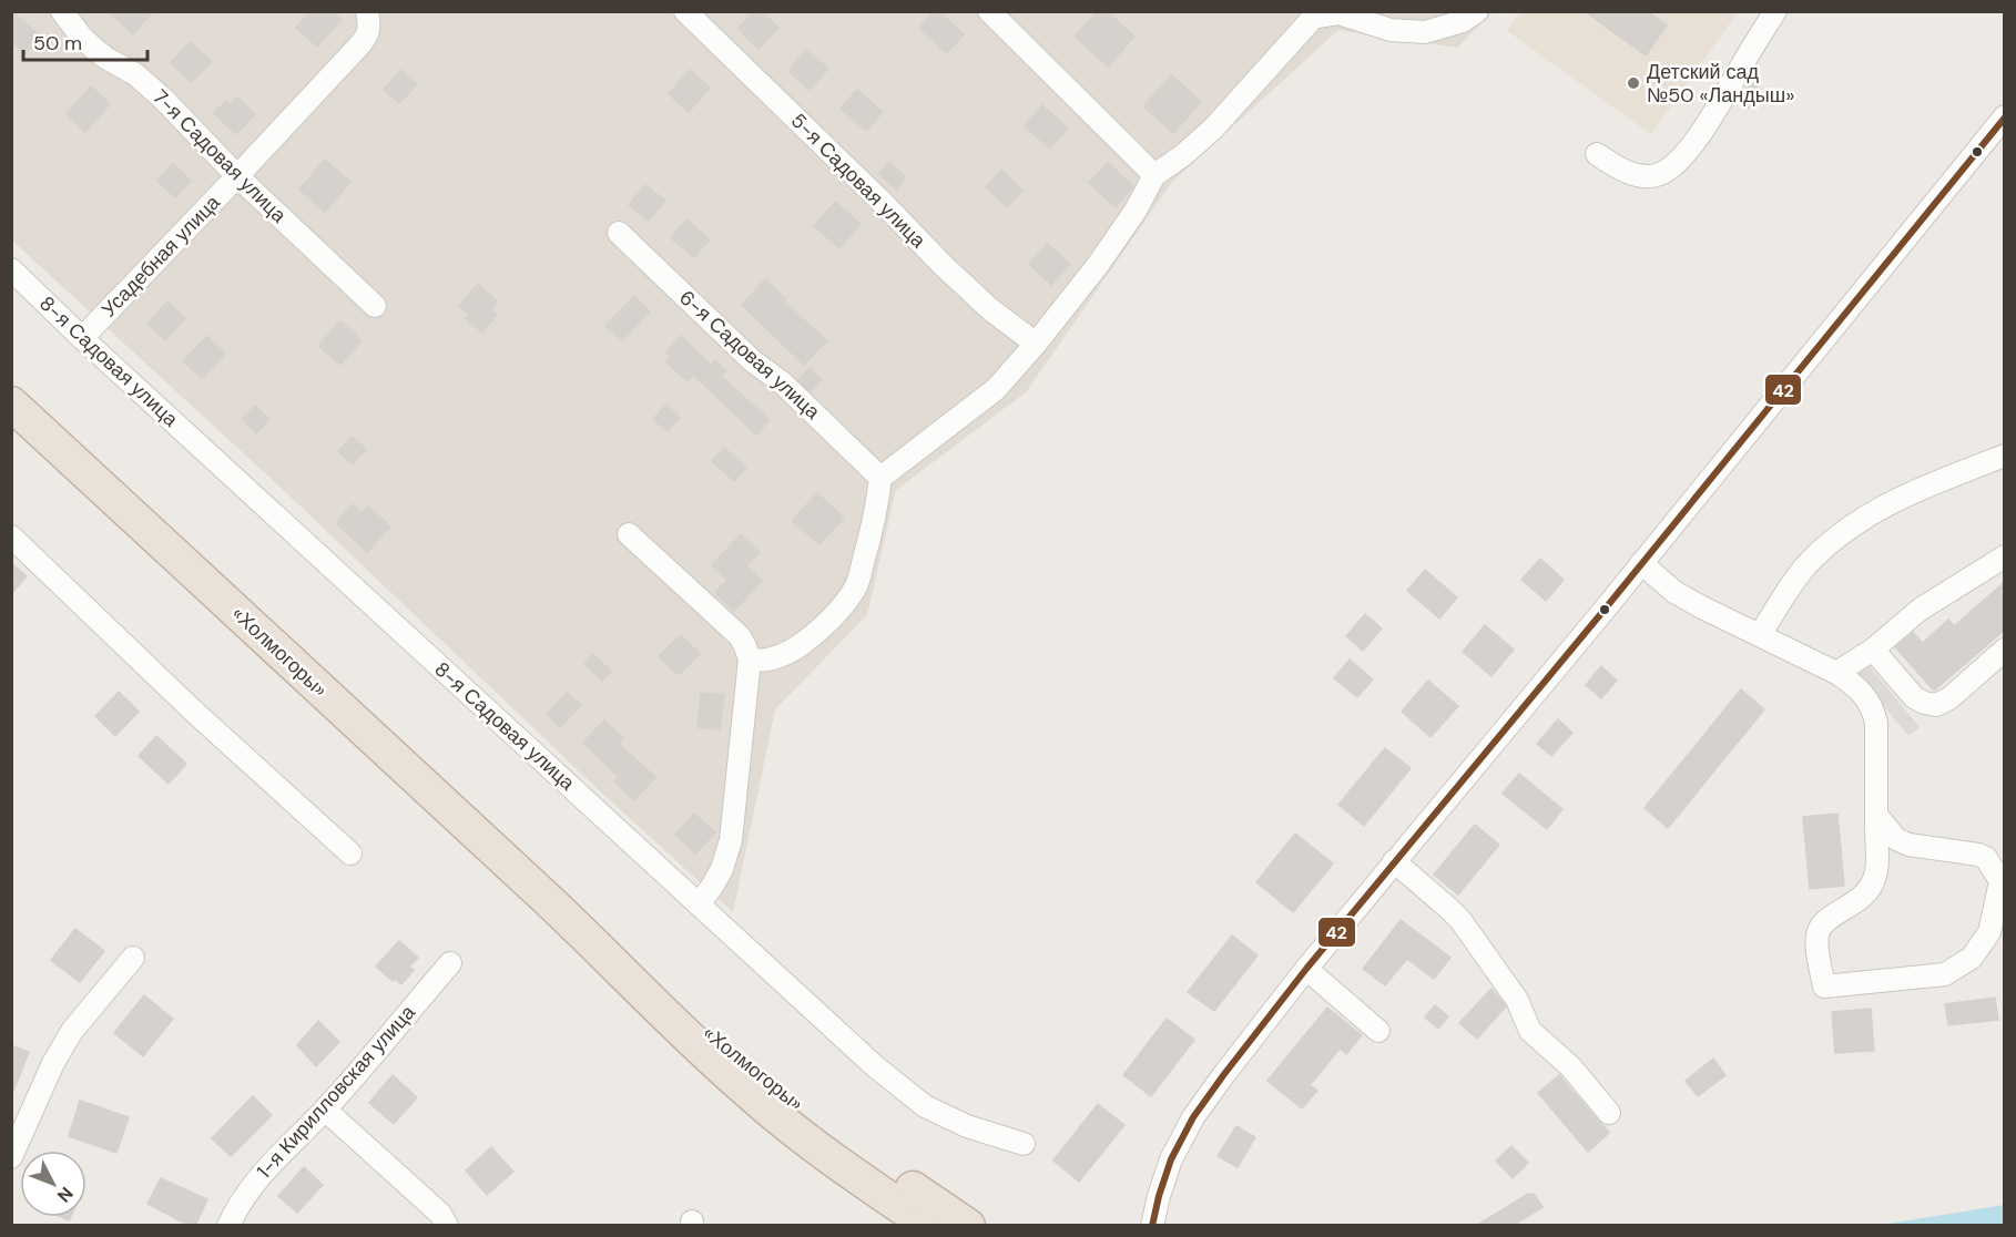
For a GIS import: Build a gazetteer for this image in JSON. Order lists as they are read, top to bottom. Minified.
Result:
{"streets":{"highway":["«Холмогоры»"],"street":["7-я Садовая улица","5-я Садовая улица","Усадебная улица","6-я Садовая улица","8-я Садовая улица","1-я Кирилловская улица"]},"crossings":[["7-я Садовая улица","Усадебная улица"],["Усадебная улица","8-я Садовая улица"]],"places":["Детский сад №50 «Ландыш»"],"lines":["transit line 42"],"scale_bar":"50 m","north":"bottom right"}
